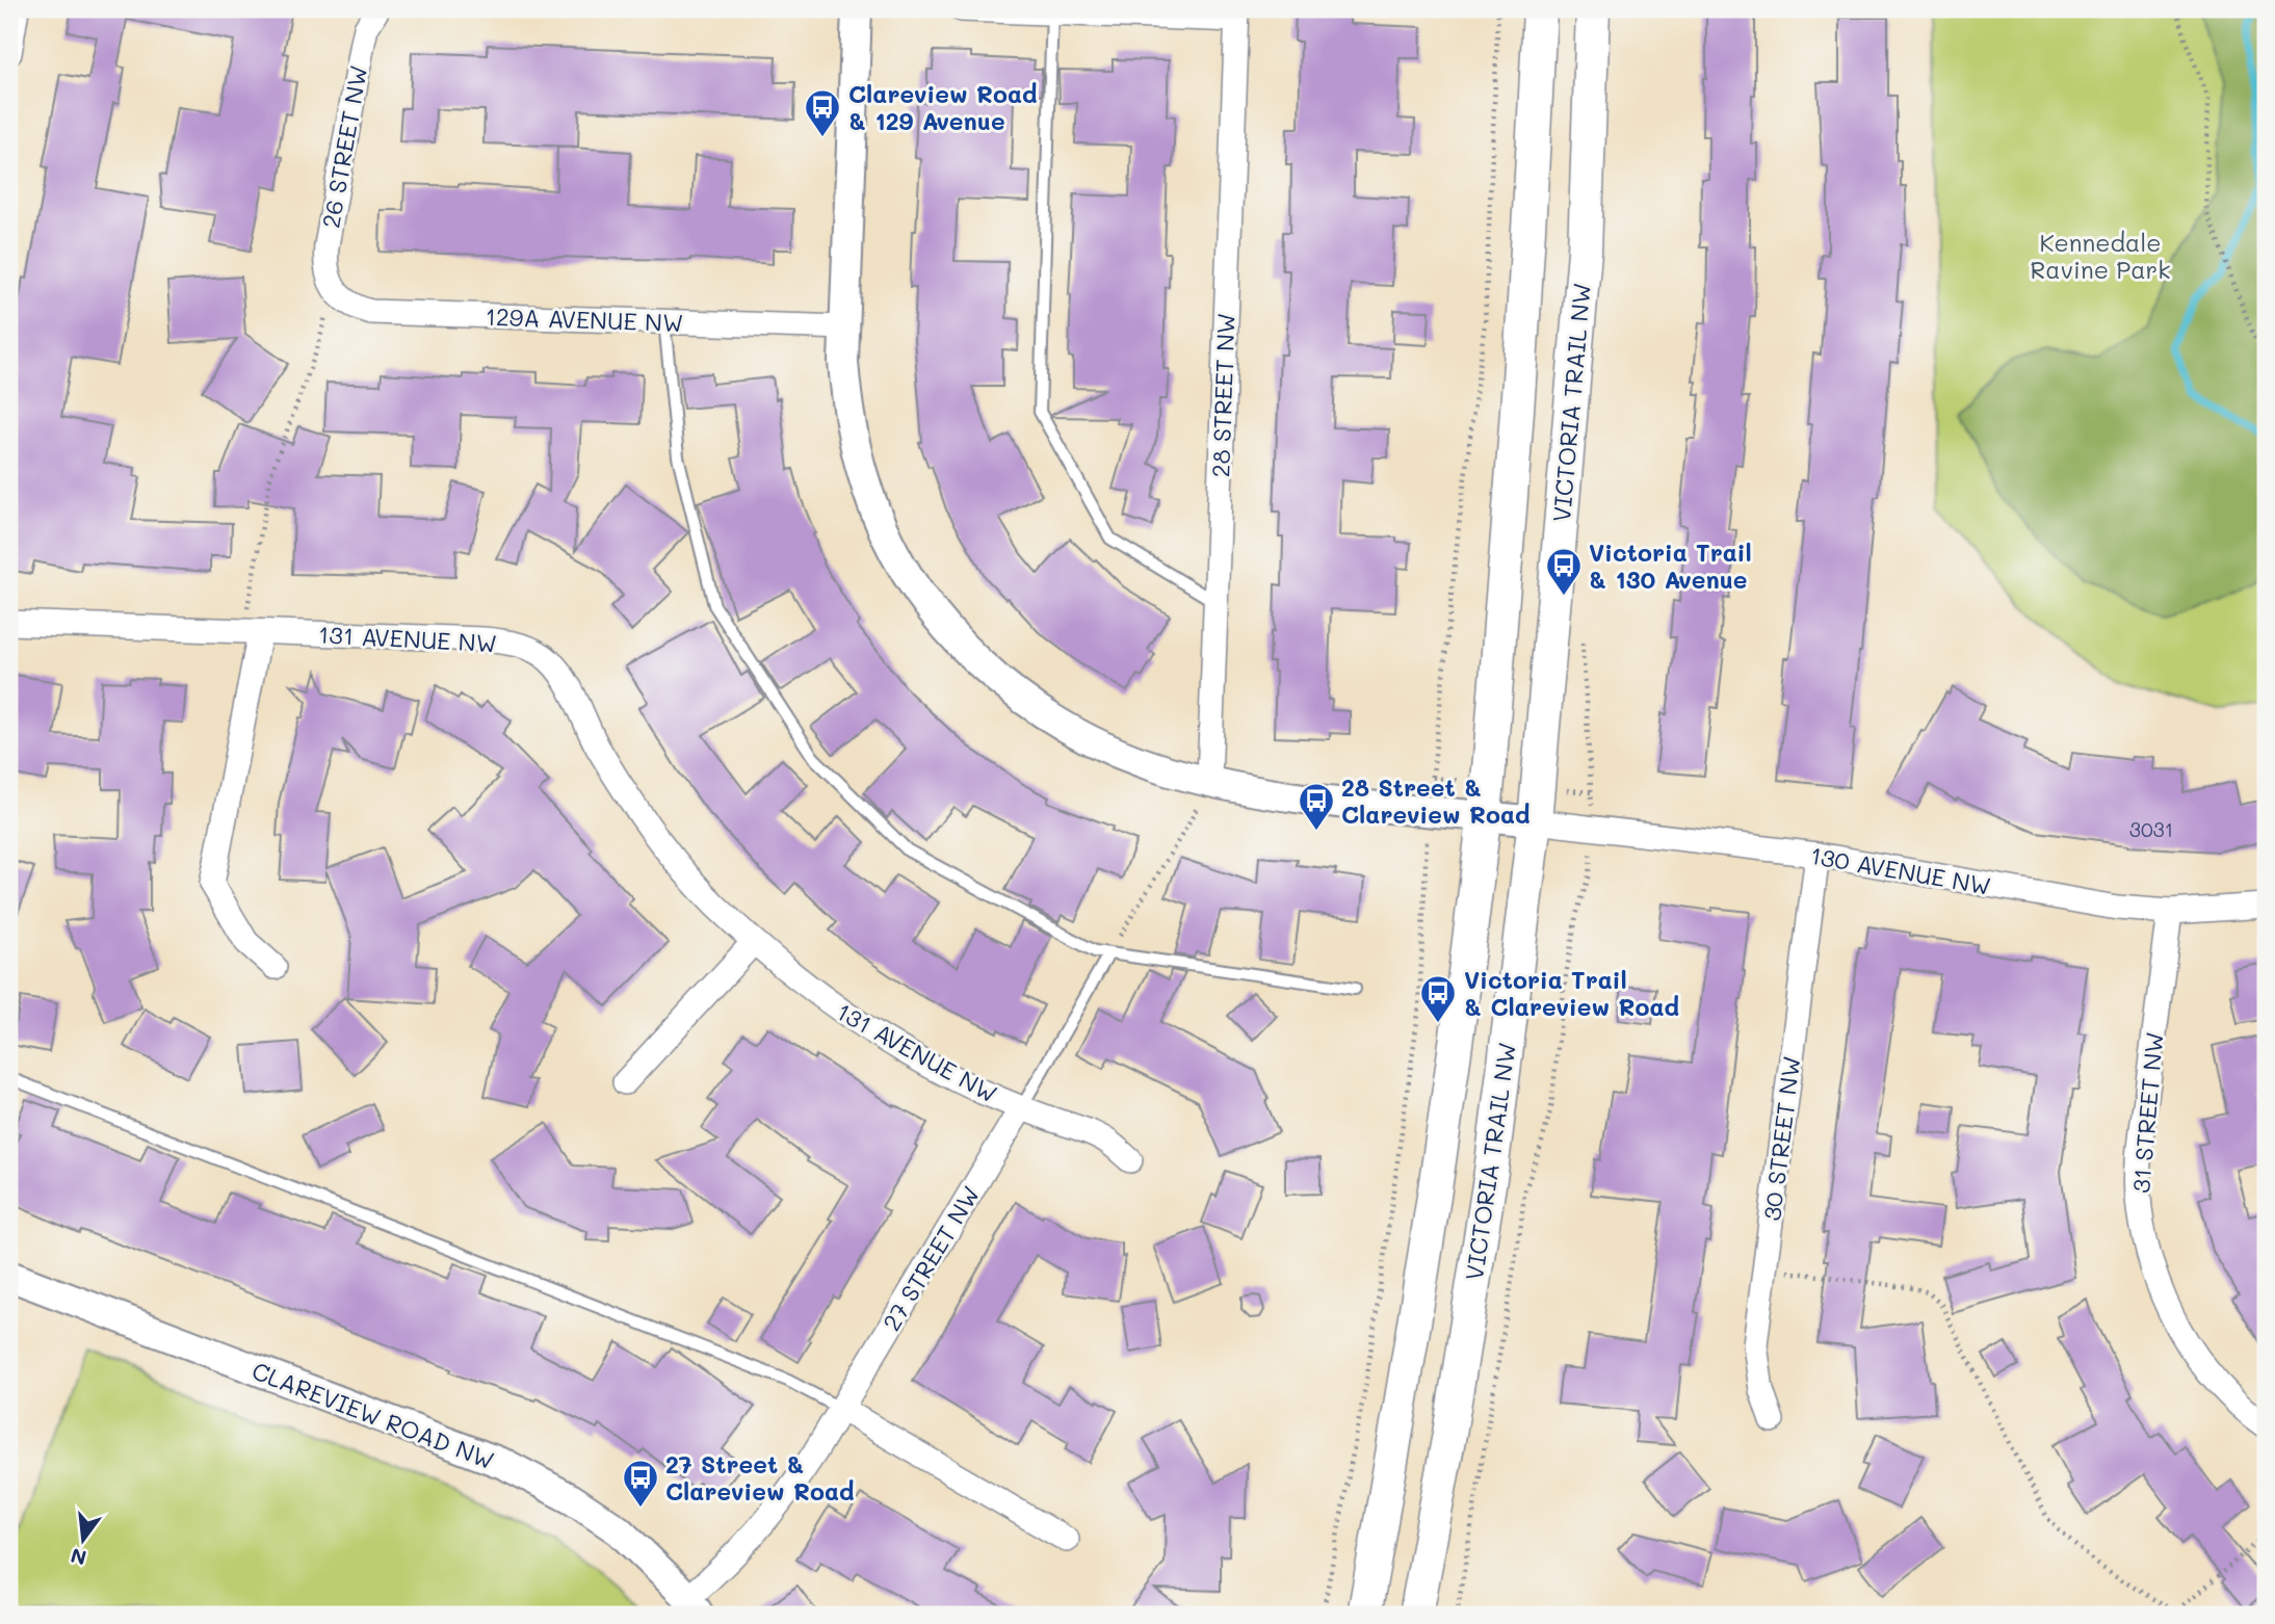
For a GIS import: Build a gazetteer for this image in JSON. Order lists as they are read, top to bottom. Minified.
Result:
{"streets":{"main road":["VICTORIA TRAIL NW"],"street":["26 STREET NW","129A AVENUE NW","28 STREET NW","131 AVENUE NW","130 AVENUE NW","31 STREET NW","30 STREET NW","27 STREET NW","CLAREVIEW ROAD NW"]},"crossings":[["26 STREET NW","129A AVENUE NW"],["VICTORIA TRAIL NW","130 AVENUE NW"],["131 AVENUE NW","27 STREET NW"],["130 AVENUE NW","31 STREET NW"],["130 AVENUE NW","30 STREET NW"],["27 STREET NW","CLAREVIEW ROAD NW"]],"parks":["Kennedale Ravine Park"],"places":{"bus stop":["Clareview Road & 129 Avenue","Victoria Trail & 130 Avenue","28 Street & Clareview Road","Victoria Trail & Clareview Road","27 Street & Clareview Road"]},"house_numbers":["3031"],"north":"bottom"}
